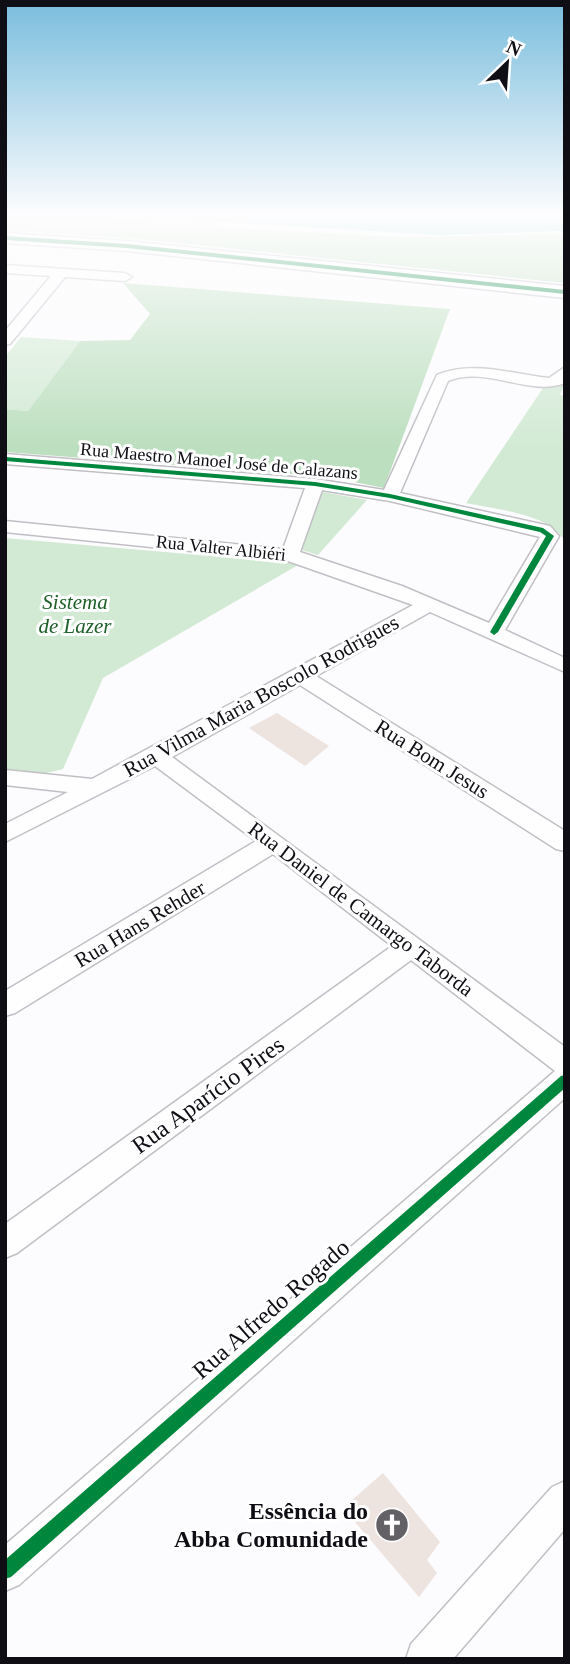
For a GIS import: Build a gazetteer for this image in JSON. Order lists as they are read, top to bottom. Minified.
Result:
{"streets":{"street":["Rua Maestro Manoel José de Calazans","Rua Valter Albiéri","Rua Vilma Maria Boscolo Rodrigues","Rua Bom Jesus","Rua Daniel de Camargo Taborda","Rua Hans Rehder","Rua Aparício Pires","Rua Alfredo Rogado"]},"crossings":[["Rua Maestro Manoel José de Calazans","Rua Valter Albiéri"],["Rua Valter Albiéri","Rua Vilma Maria Boscolo Rodrigues"],["Rua Vilma Maria Boscolo Rodrigues","Rua Bom Jesus"],["Rua Vilma Maria Boscolo Rodrigues","Rua Daniel de Camargo Taborda"],["Rua Daniel de Camargo Taborda","Rua Hans Rehder"],["Rua Daniel de Camargo Taborda","Rua Aparício Pires"]],"parks":["Sistema de Lazer"],"places":{"church":["Essência do Abba Comunidade"]},"north":"top right"}
